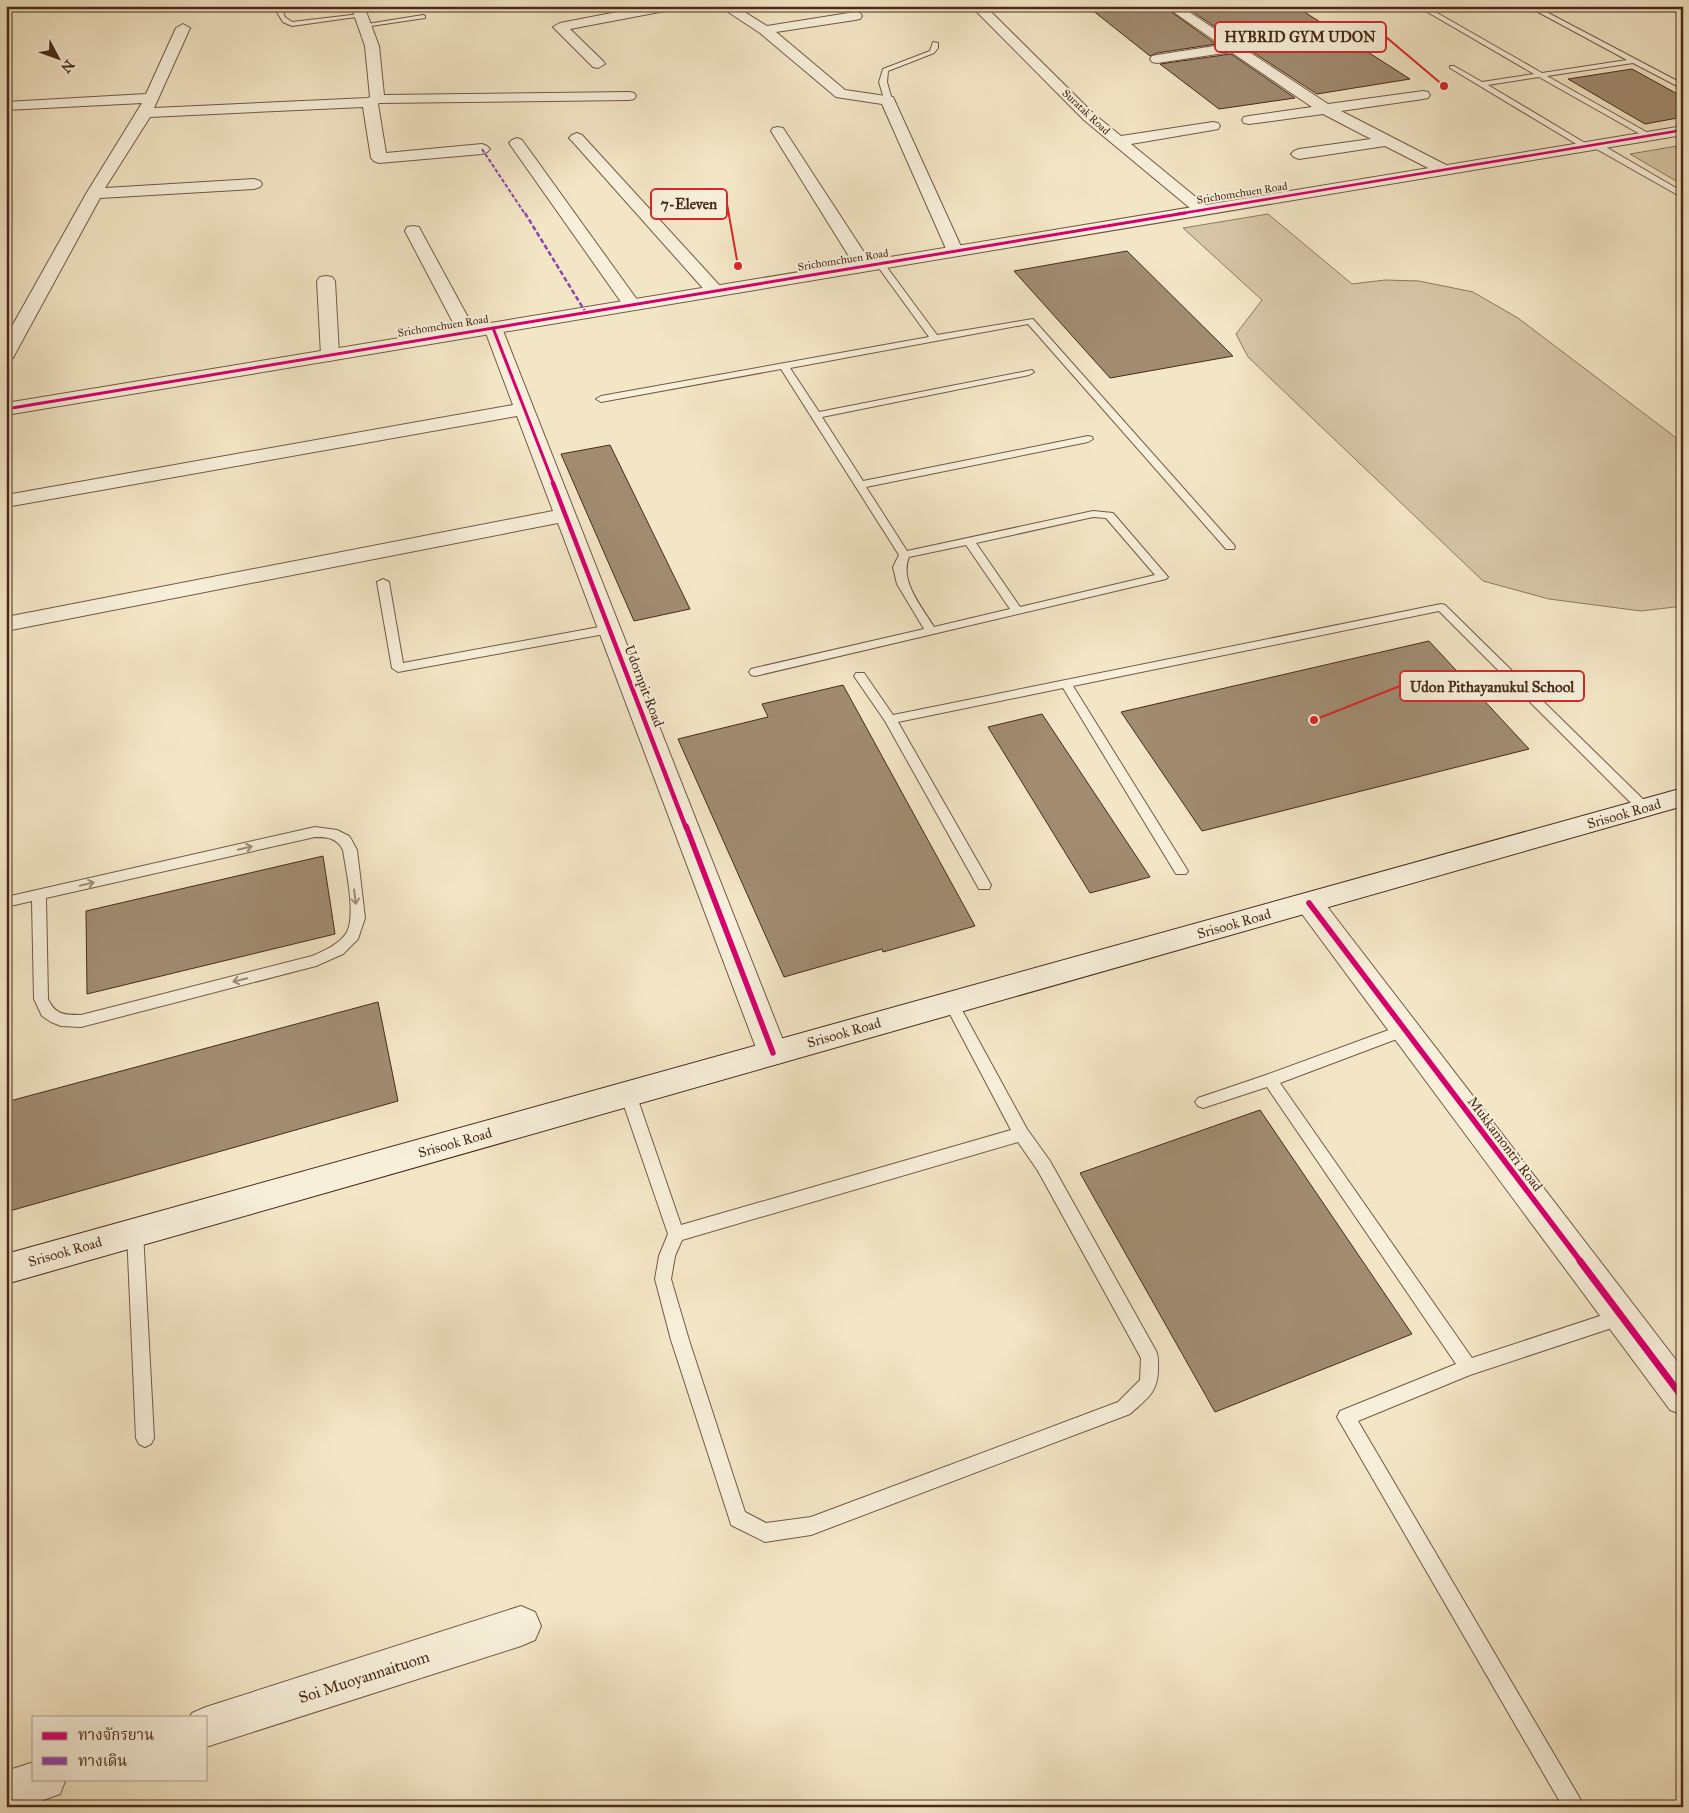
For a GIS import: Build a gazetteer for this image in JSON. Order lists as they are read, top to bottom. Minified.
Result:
{"streets":{"street":["Suratak Road","Srichomchuen Road","Udornpit Road","Srisook Road","Mukkamontri Road","Soi Muoyannaituom"]},"crossings":[["Suratak Road","Srichomchuen Road"],["Srichomchuen Road","Udornpit Road"],["Udornpit Road","Srisook Road"],["Srisook Road","Mukkamontri Road"]],"places":["HYBRID GYM UDON","7-Eleven","Udon Pithayanukul School"],"legend":["ทางจักรยาน","ทางเดิน"],"north":"bottom right"}
